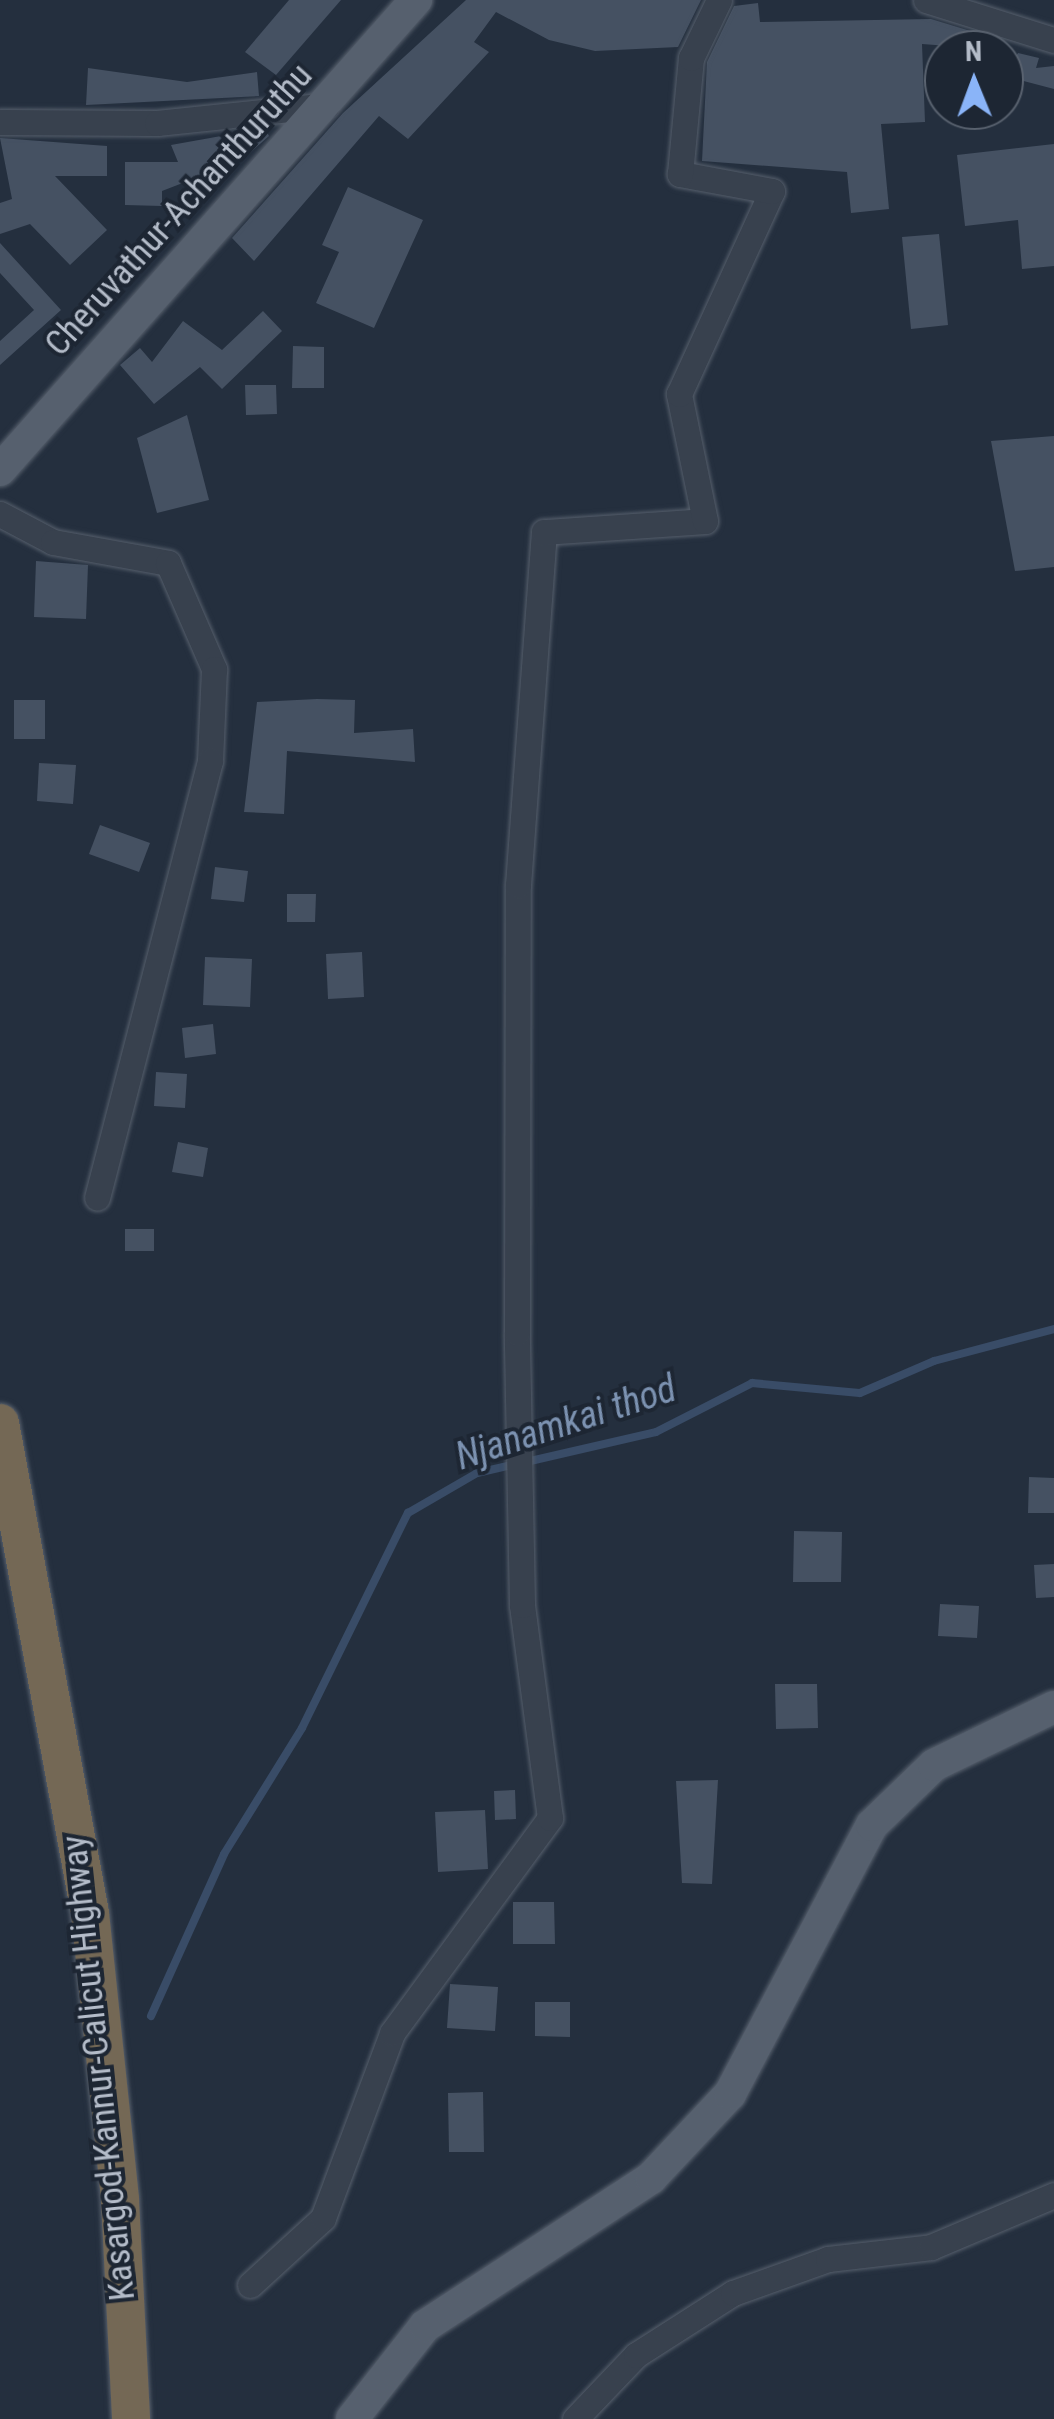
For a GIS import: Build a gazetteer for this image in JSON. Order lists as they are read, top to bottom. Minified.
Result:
{"streets":{"highway":["Kasargod-Kannur-Calicut Highway"],"main road":["Cheruvathur-Achanthuruthu"]},"water":["Njanamkai thod"],"north":"top"}
